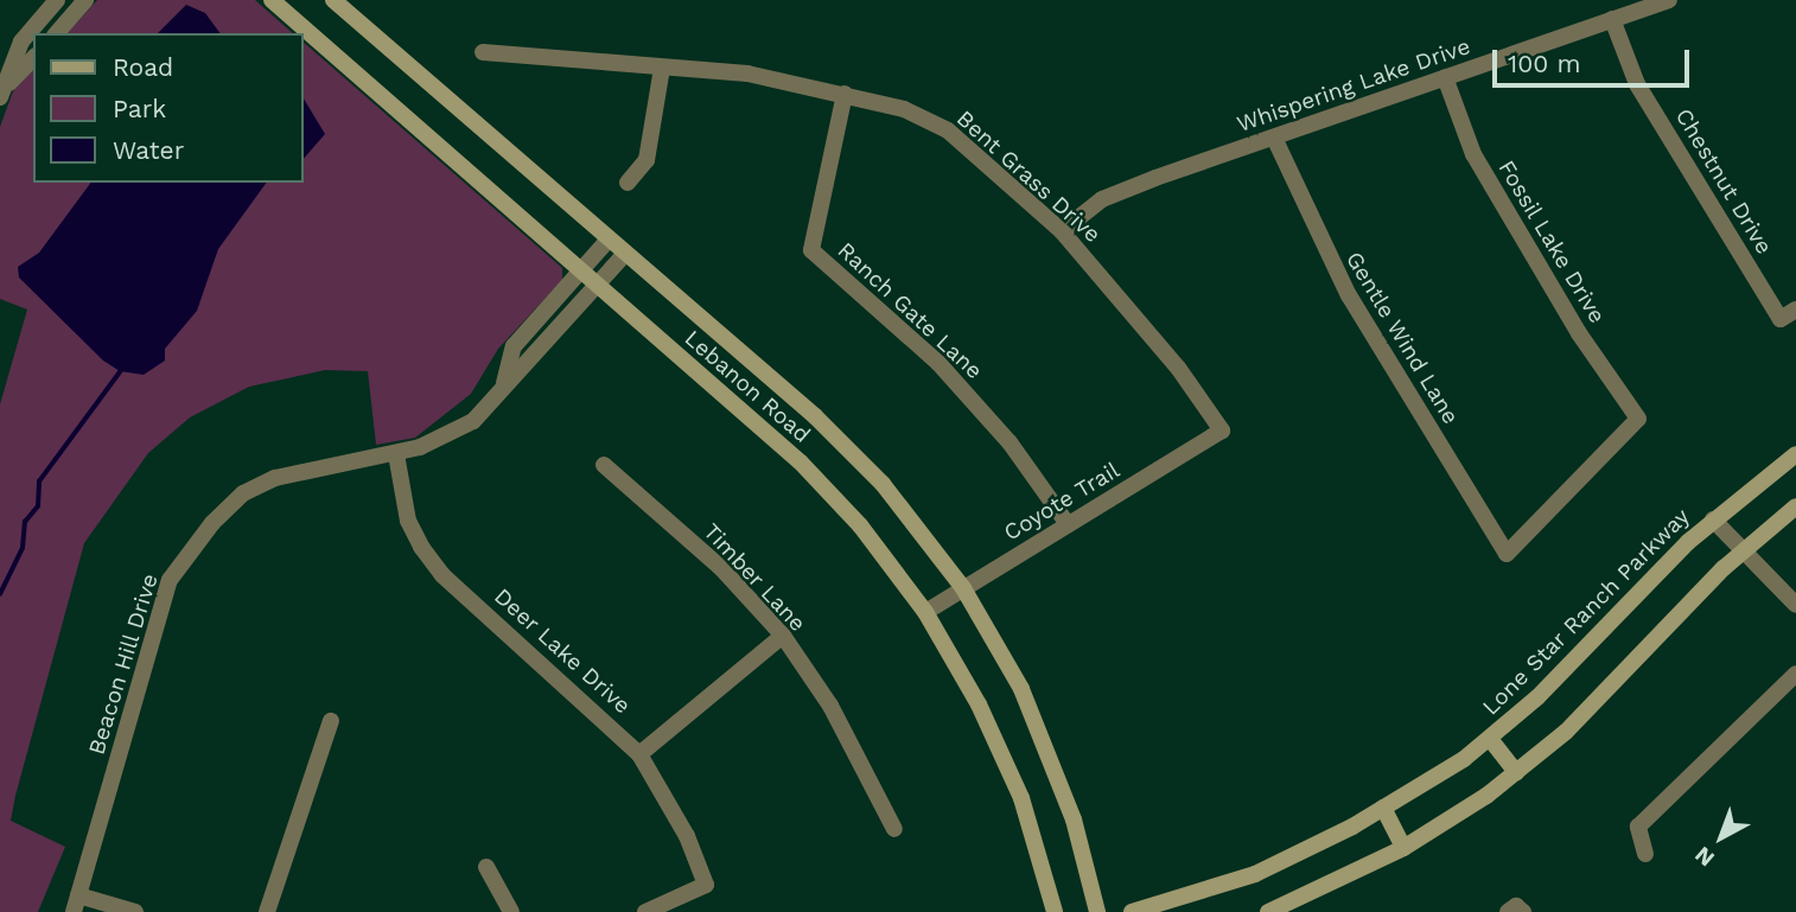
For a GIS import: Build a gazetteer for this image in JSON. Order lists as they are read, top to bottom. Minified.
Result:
{"streets":{"main road":["Lebanon Road","Lone Star Ranch Parkway"],"street":["Whispering Lake Drive","Bent Grass Drive","Chestnut Drive","Fossil Lake Drive","Ranch Gate Lane","Gentle Wind Lane","Coyote Trail","Timber Lane","Deer Lake Drive","Beacon Hill Drive"]},"crossings":[["Whispering Lake Drive","Bent Grass Drive"],["Whispering Lake Drive","Chestnut Drive"],["Whispering Lake Drive","Fossil Lake Drive"],["Whispering Lake Drive","Gentle Wind Lane"],["Bent Grass Drive","Ranch Gate Lane"],["Bent Grass Drive","Coyote Trail"],["Fossil Lake Drive","Gentle Wind Lane"],["Ranch Gate Lane","Coyote Trail"],["Lebanon Road","Coyote Trail"],["Lebanon Road","Beacon Hill Drive"],["Deer Lake Drive","Beacon Hill Drive"]],"legend":["Road","Park","Water"],"scale_bar":"100 m","north":"bottom left"}
